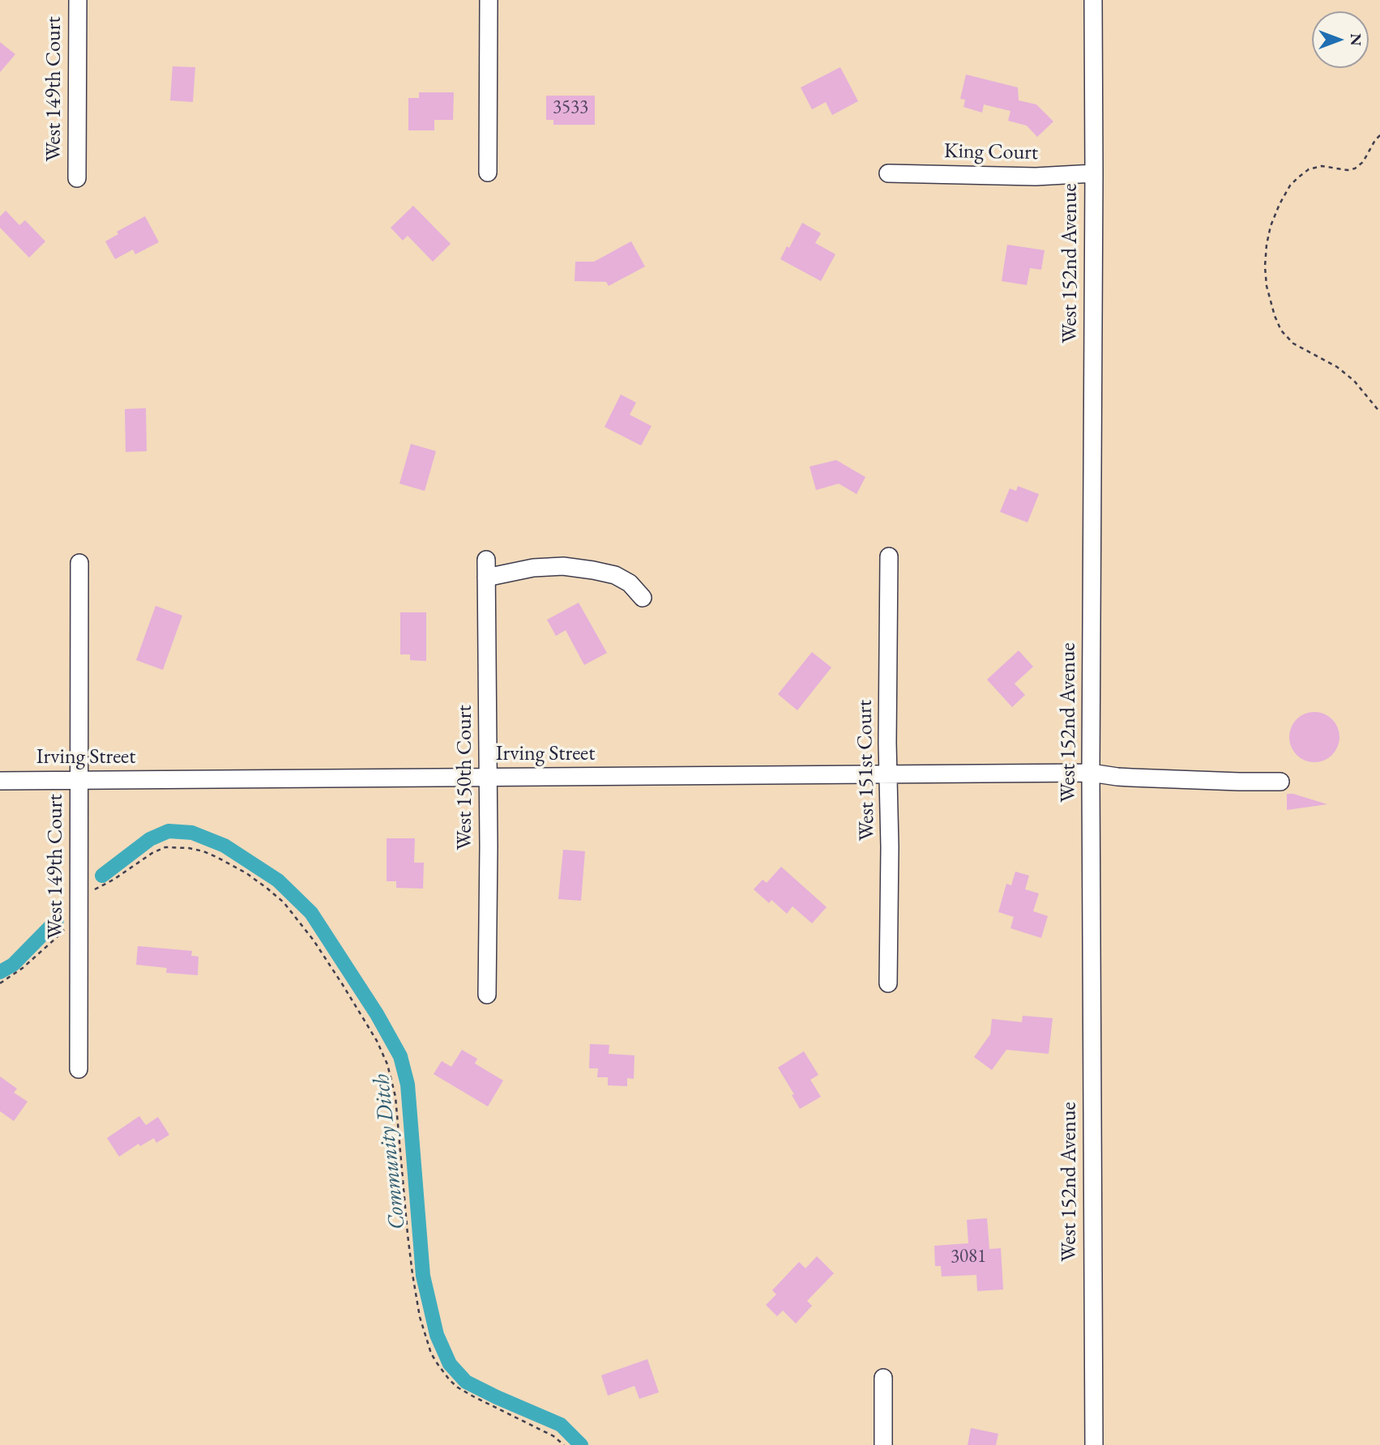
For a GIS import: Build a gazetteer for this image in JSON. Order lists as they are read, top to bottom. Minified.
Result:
{"streets":{"street":["West 149th Court","King Court","West 152nd Avenue","Irving Street","West 151st Court","West 150th Court"]},"crossings":[["West 149th Court","Irving Street"],["King Court","West 152nd Avenue"],["West 152nd Avenue","Irving Street"],["Irving Street","West 151st Court"],["Irving Street","West 150th Court"]],"water":["Community Ditch"],"house_numbers":["3533","3081"],"north":"right"}
